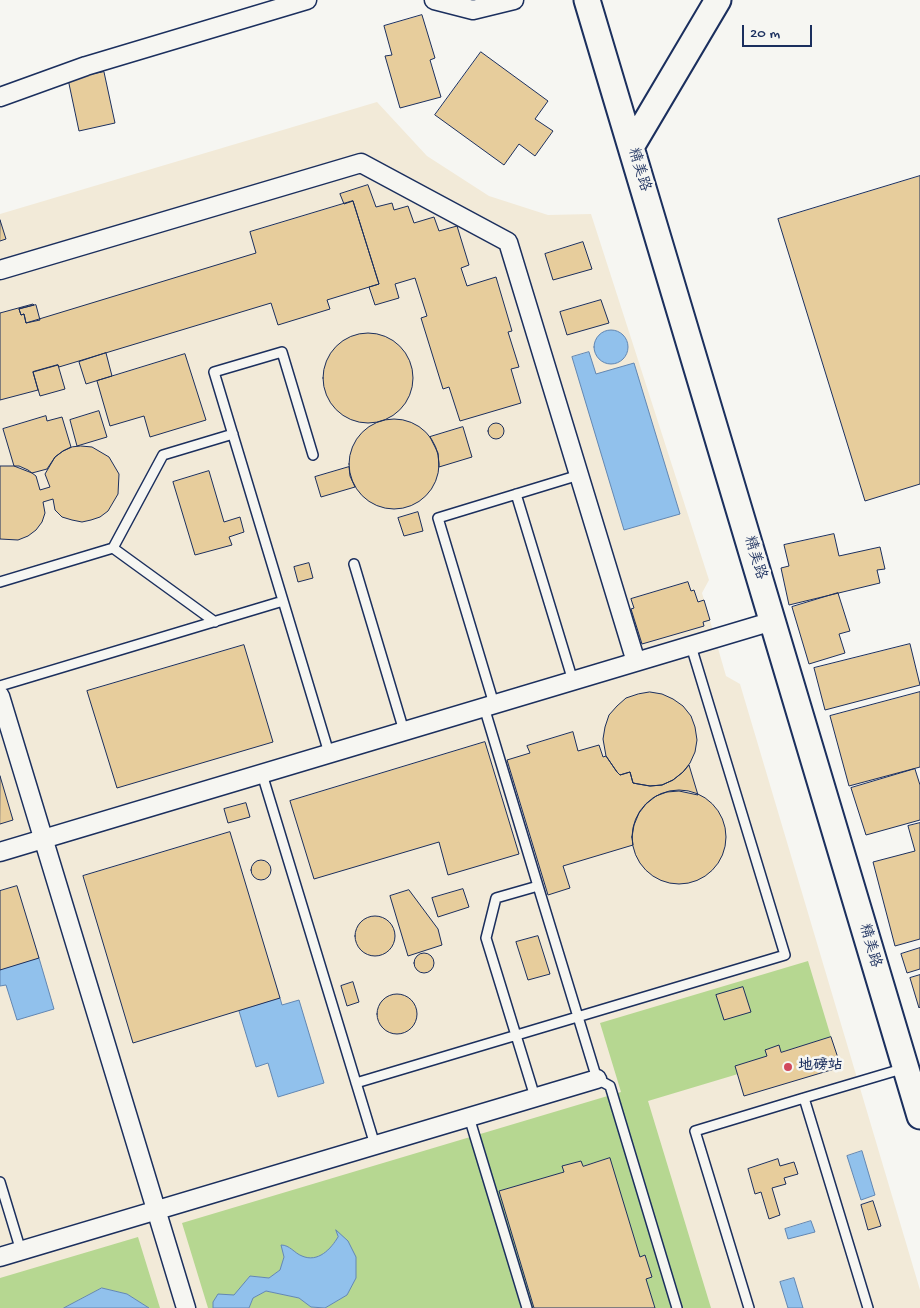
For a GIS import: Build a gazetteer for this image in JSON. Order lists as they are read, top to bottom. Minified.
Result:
{"streets":{"main road":["精美路"]},"places":["地磅站"],"scale_bar":"20 m"}
